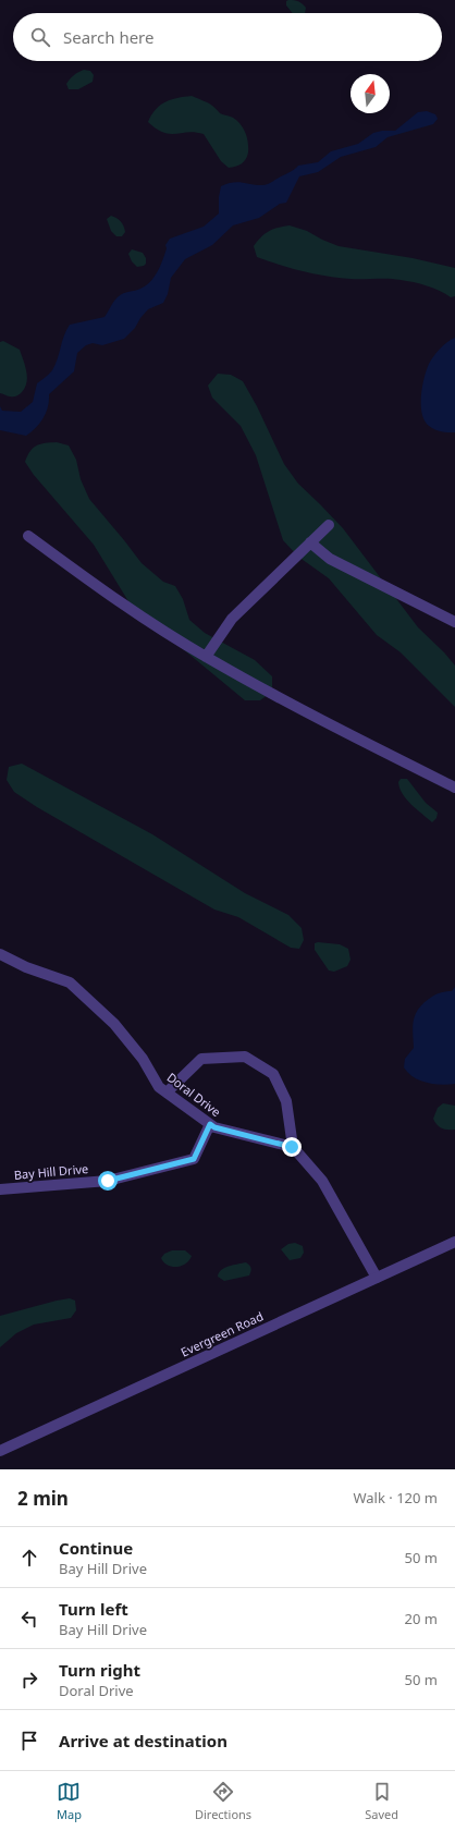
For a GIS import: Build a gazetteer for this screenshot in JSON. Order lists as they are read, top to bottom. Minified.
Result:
{"streets":{"street":["Doral Drive","Bay Hill Drive","Evergreen Road"]},"crossings":[["Doral Drive","Bay Hill Drive"]],"north":"top","page":{"search":"Search here","heading":["2 min","Walk · 120 m"],"list":[["Continue","Bay Hill Drive","50 m"],["Turn left","Bay Hill Drive","20 m"],["Turn right","Doral Drive","50 m"],"Arrive at destination"],"nav":["Map","Directions","Saved"]}}
